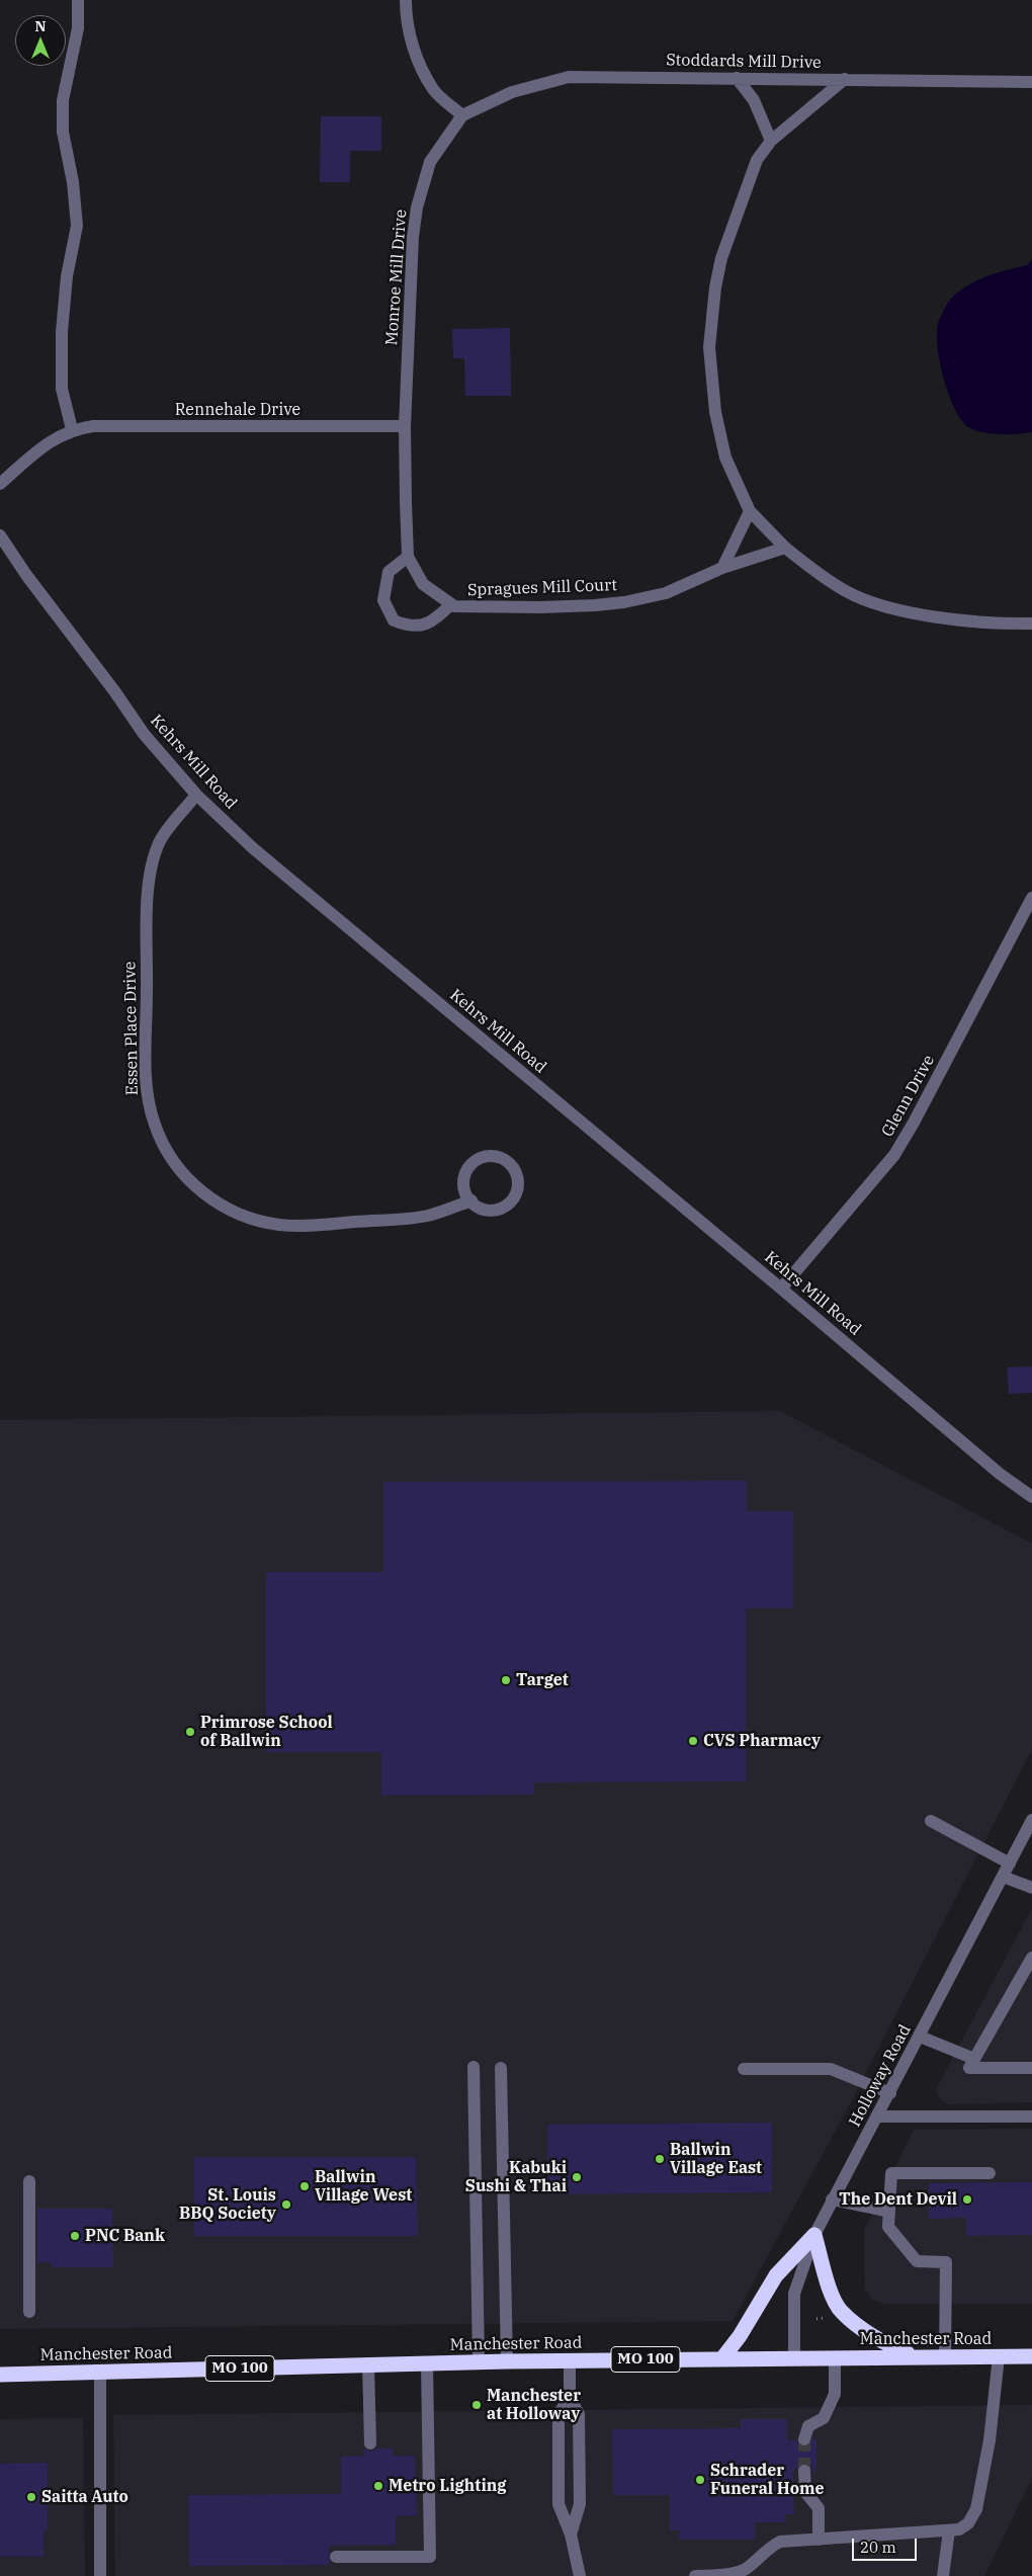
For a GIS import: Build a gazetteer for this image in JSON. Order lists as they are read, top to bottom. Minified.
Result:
{"streets":{"highway":["Manchester Road","MO 100"],"street":["Stoddards Mill Drive","Monroe Mill Drive","Rennehale Drive","Spragues Mill Court","Kehrs Mill Road","Essen Place Drive","Glenn Drive","Holloway Road"]},"crossings":[["Stoddards Mill Drive","Monroe Mill Drive"],["Monroe Mill Drive","Rennehale Drive"],["Monroe Mill Drive","Spragues Mill Court"],["Kehrs Mill Road","Essen Place Drive"],["Kehrs Mill Road","Glenn Drive"],["Holloway Road","Manchester Road"]],"places":["Target","Primrose School of Ballwin","CVS Pharmacy","Ballwin Village East","Kabuki Sushi & Thai","Ballwin Village West","The Dent Devil","St. Louis BBQ Society","PNC Bank","Manchester at Holloway","Schrader Funeral Home","Metro Lighting","Saitta Auto"],"scale_bar":"20 m","north":"top"}
